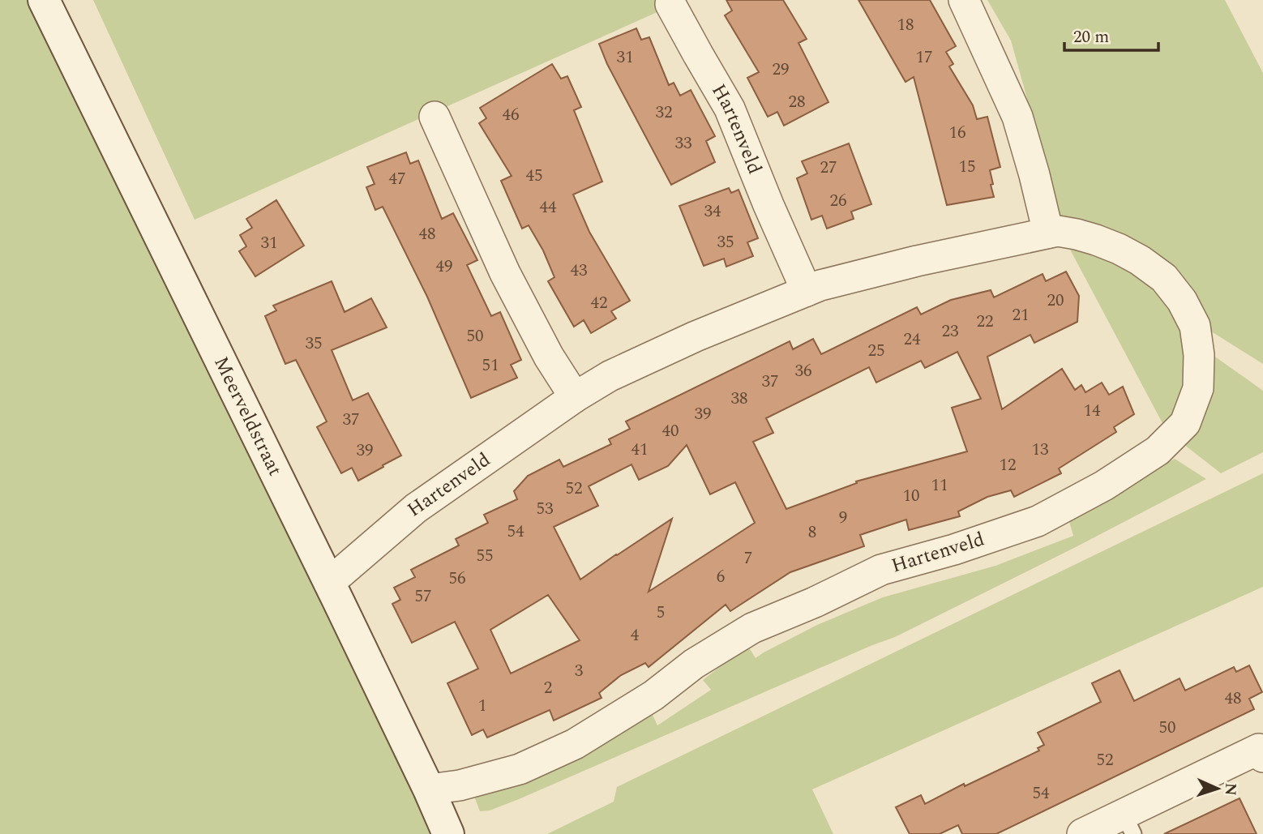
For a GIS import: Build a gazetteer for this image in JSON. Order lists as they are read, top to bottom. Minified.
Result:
{"streets":{"street":["Hartenveld","Meerveldstraat"]},"crossings":[["Hartenveld","Meerveldstraat"]],"house_numbers":["18","31","17","29","28","32","46","16","33","15","27","45","47","26","44","34","48","35","31","49","43","20","42","21","22","23","50","24","35","25","51","36","37","38","14","39","37","40","41","13","39","12","11","52","10","53","9","54","8","55","7","6","56","57","5","4","3","2","48","1","50","52","54"],"scale_bar":"20 m","north":"right"}
